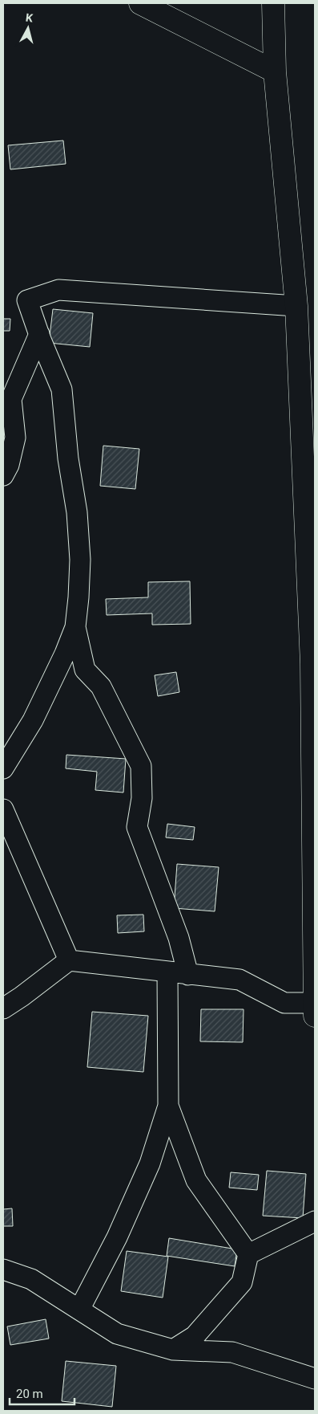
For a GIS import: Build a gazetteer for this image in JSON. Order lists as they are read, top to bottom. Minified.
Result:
{"scale_bar":"20 m","north":"top"}
